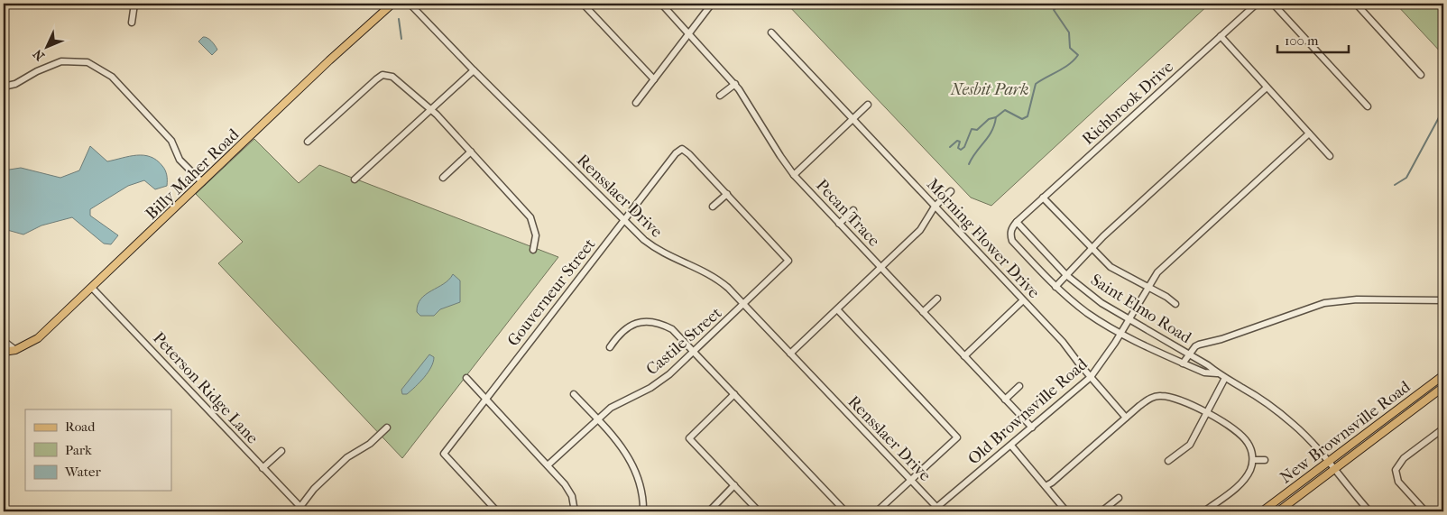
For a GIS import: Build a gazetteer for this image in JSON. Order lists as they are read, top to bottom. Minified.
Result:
{"streets":{"main road":["Billy Maher Road","New Brownsville Road"],"street":["Richbrook Drive","Rensslaer Drive","Pecan Trace","Morning Flower Drive","Gouverneur Street","Saint Elmo Road","Castile Street","Peterson Ridge Lane","Old Brownsville Road"]},"crossings":[["Richbrook Drive","Saint Elmo Road"],["Billy Maher Road","Peterson Ridge Lane"],["Rensslaer Drive","Gouverneur Street"],["Rensslaer Drive","Castile Street"],["Rensslaer Drive","Old Brownsville Road"],["Pecan Trace","Old Brownsville Road"],["Morning Flower Drive","Old Brownsville Road"],["Gouverneur Street","Castile Street"],["Saint Elmo Road","Old Brownsville Road"],["Saint Elmo Road","New Brownsville Road"]],"parks":["Nesbit Park"],"legend":["Road","Park","Water"],"scale_bar":"100 m","north":"bottom left"}
